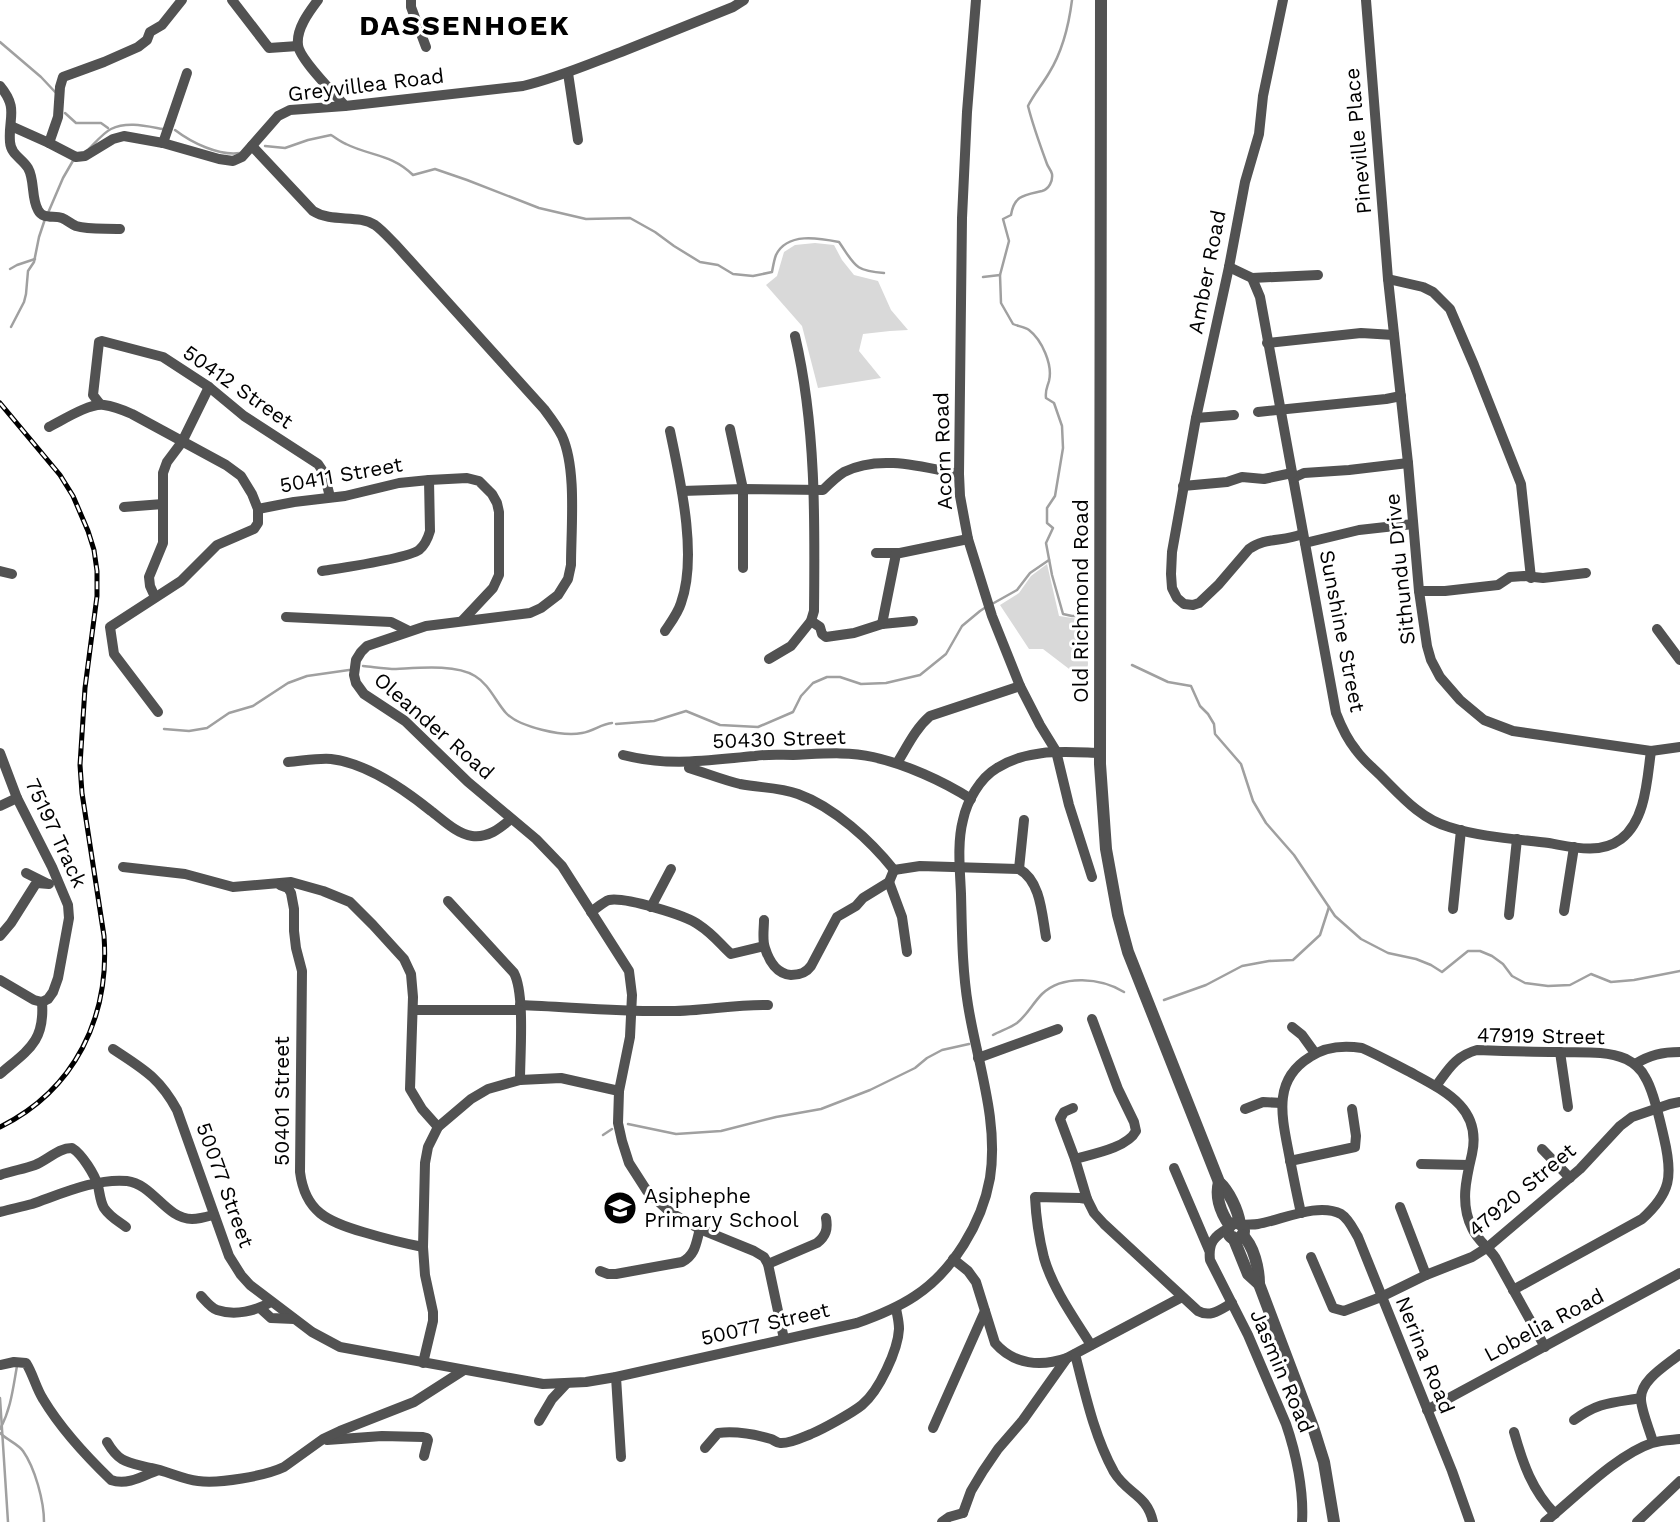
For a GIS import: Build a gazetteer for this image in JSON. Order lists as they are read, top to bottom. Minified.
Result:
{"streets":{"street":["Greyvillea Road","Pineville Place","Amber Road","50412 Street","Acorn Road","50411 Street","Sithundu Drive","Old Richmond Road","Sunshine Street","Oleander Road","50430 Street","75197 Track","47919 Street","50401 Street","50077 Street","47920 Street","Lobelia Road","Nerina Road","Jasmin Road"]},"crossings":[["Greyvillea Road","Oleander Road"],["Pineville Place","Sithundu Drive"],["Amber Road","Sunshine Street"],["50412 Street","50411 Street"],["Acorn Road","50077 Street"],["50411 Street","Oleander Road"],["Sithundu Drive","Sunshine Street"],["Old Richmond Road","50077 Street"],["50430 Street","50077 Street"],["47920 Street","Nerina Road"],["Lobelia Road","Nerina Road"]],"districts":["DASSENHOEK"],"places":{"school or university":["Asiphephe Primary School"]}}
